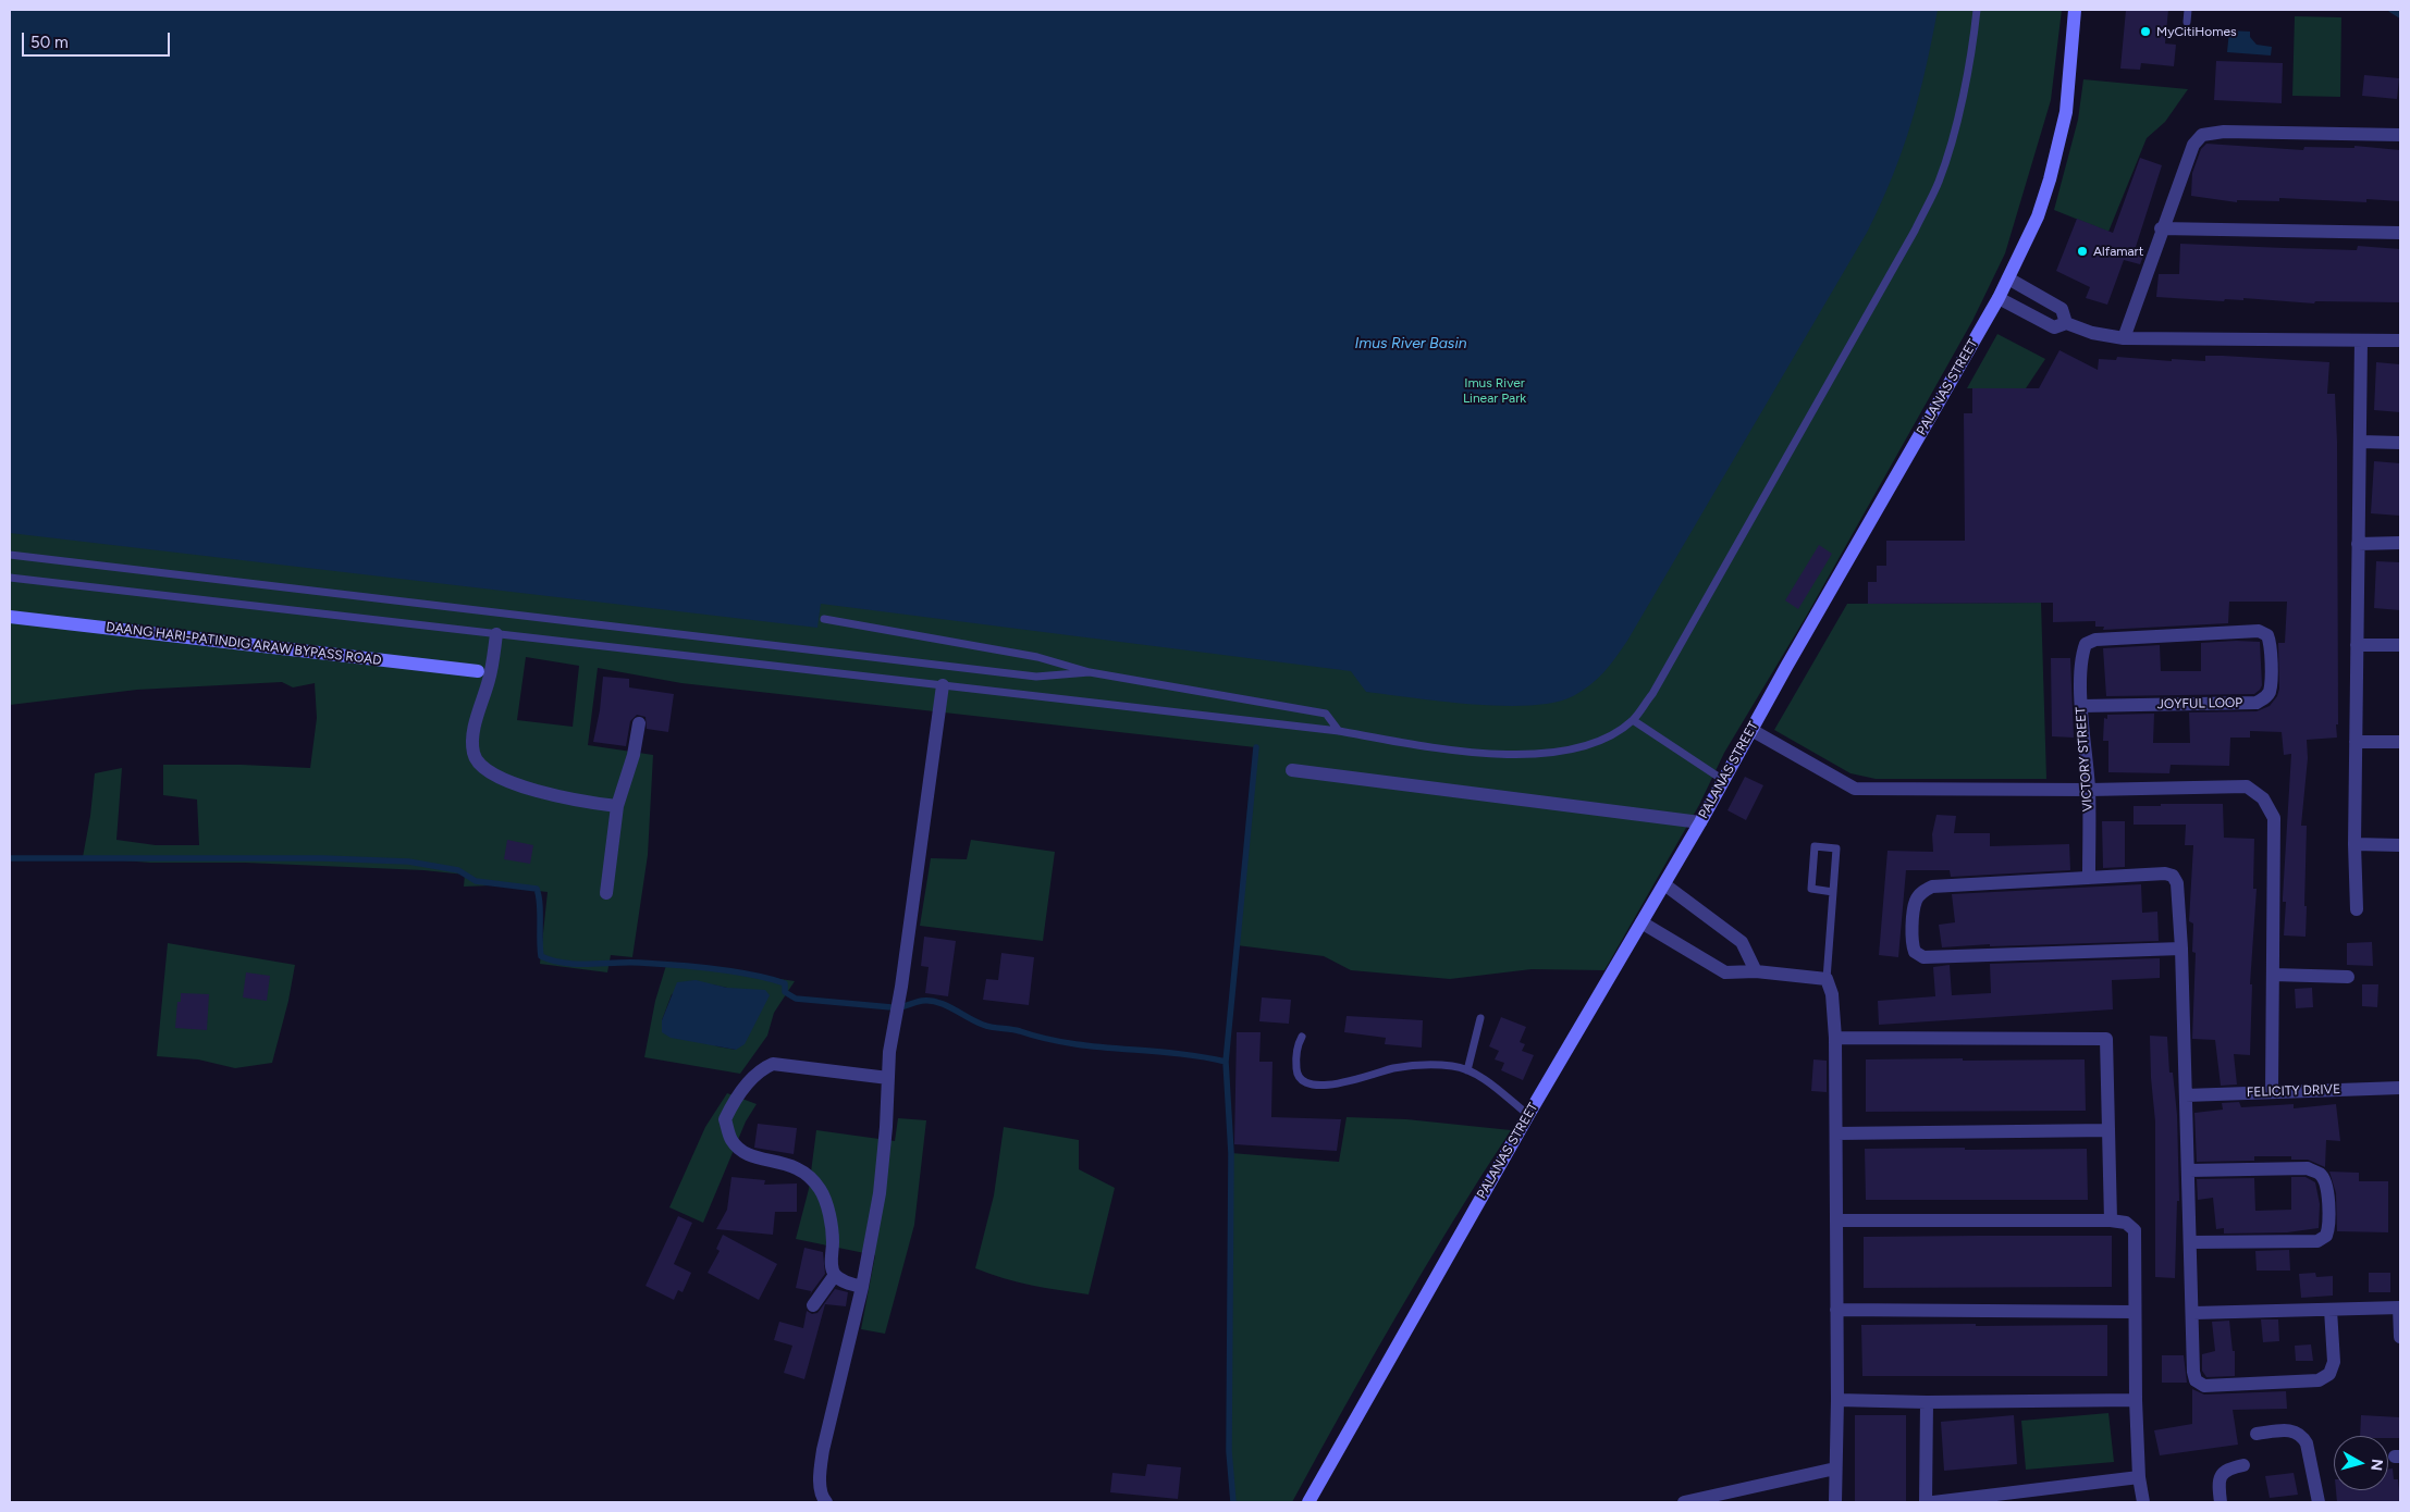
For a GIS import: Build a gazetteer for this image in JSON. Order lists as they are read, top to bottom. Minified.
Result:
{"streets":{"main road":["PALANAS STREET","DAANG HARI-PATINDIG ARAW BYPASS ROAD"],"street":["JOYFUL LOOP","VICTORY STREET","FELICITY DRIVE"]},"crossings":[["JOYFUL LOOP","VICTORY STREET"]],"water":["Imus River Basin"],"parks":["Imus River Linear Park"],"places":["MyCitiHomes","Alfamart"],"scale_bar":"50 m","north":"right"}
